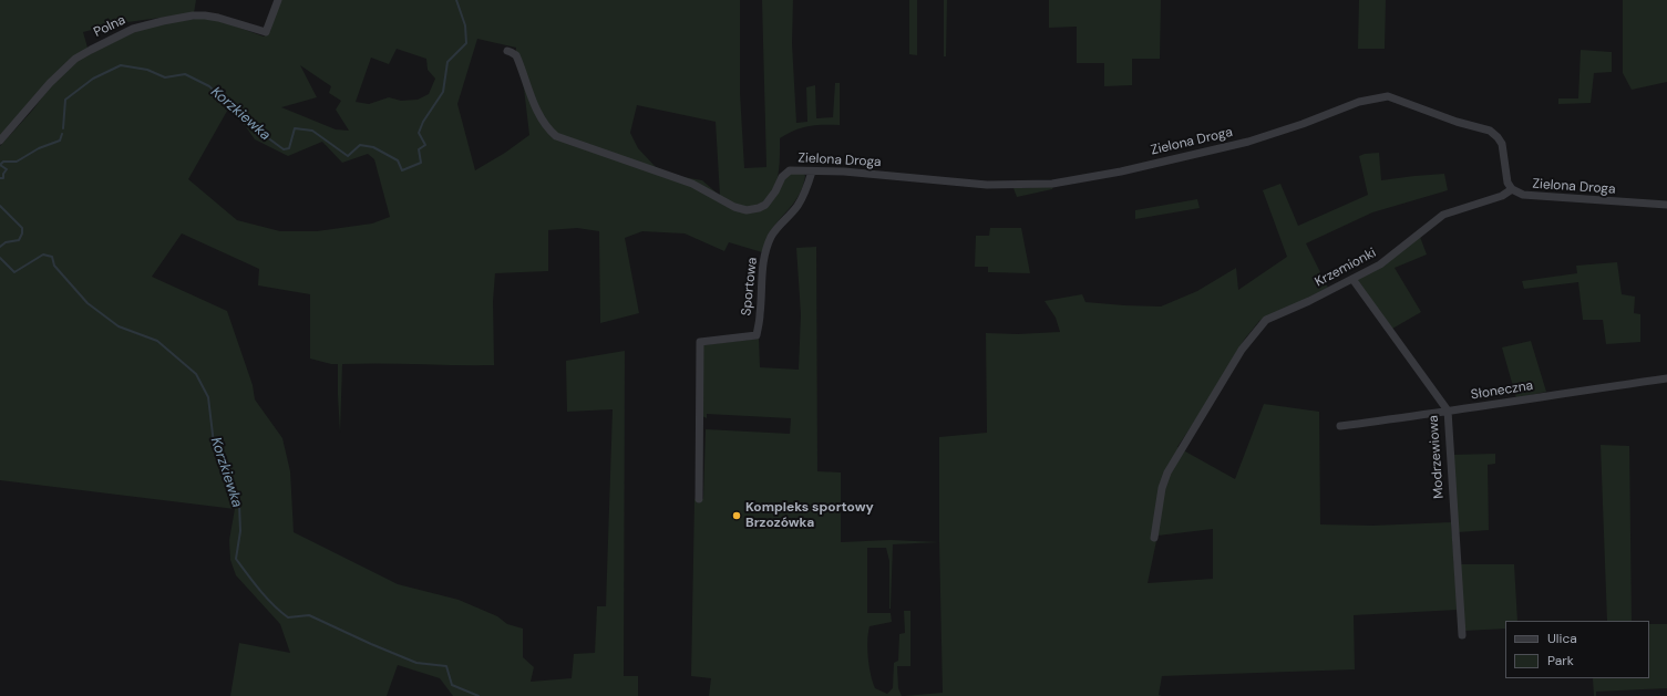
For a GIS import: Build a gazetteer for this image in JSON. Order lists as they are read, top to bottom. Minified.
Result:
{"streets":{"street":["Polna","Zielona Droga","Krzemionki","Sportowa","Słoneczna","Modrzewiowa"]},"crossings":[["Zielona Droga","Krzemionki"],["Zielona Droga","Sportowa"],["Krzemionki","Modrzewiowa"],["Słoneczna","Modrzewiowa"]],"water":["Korzkiewka"],"places":["Kompleks sportowy Brzozówka"],"legend":["Ulica","Park"]}
